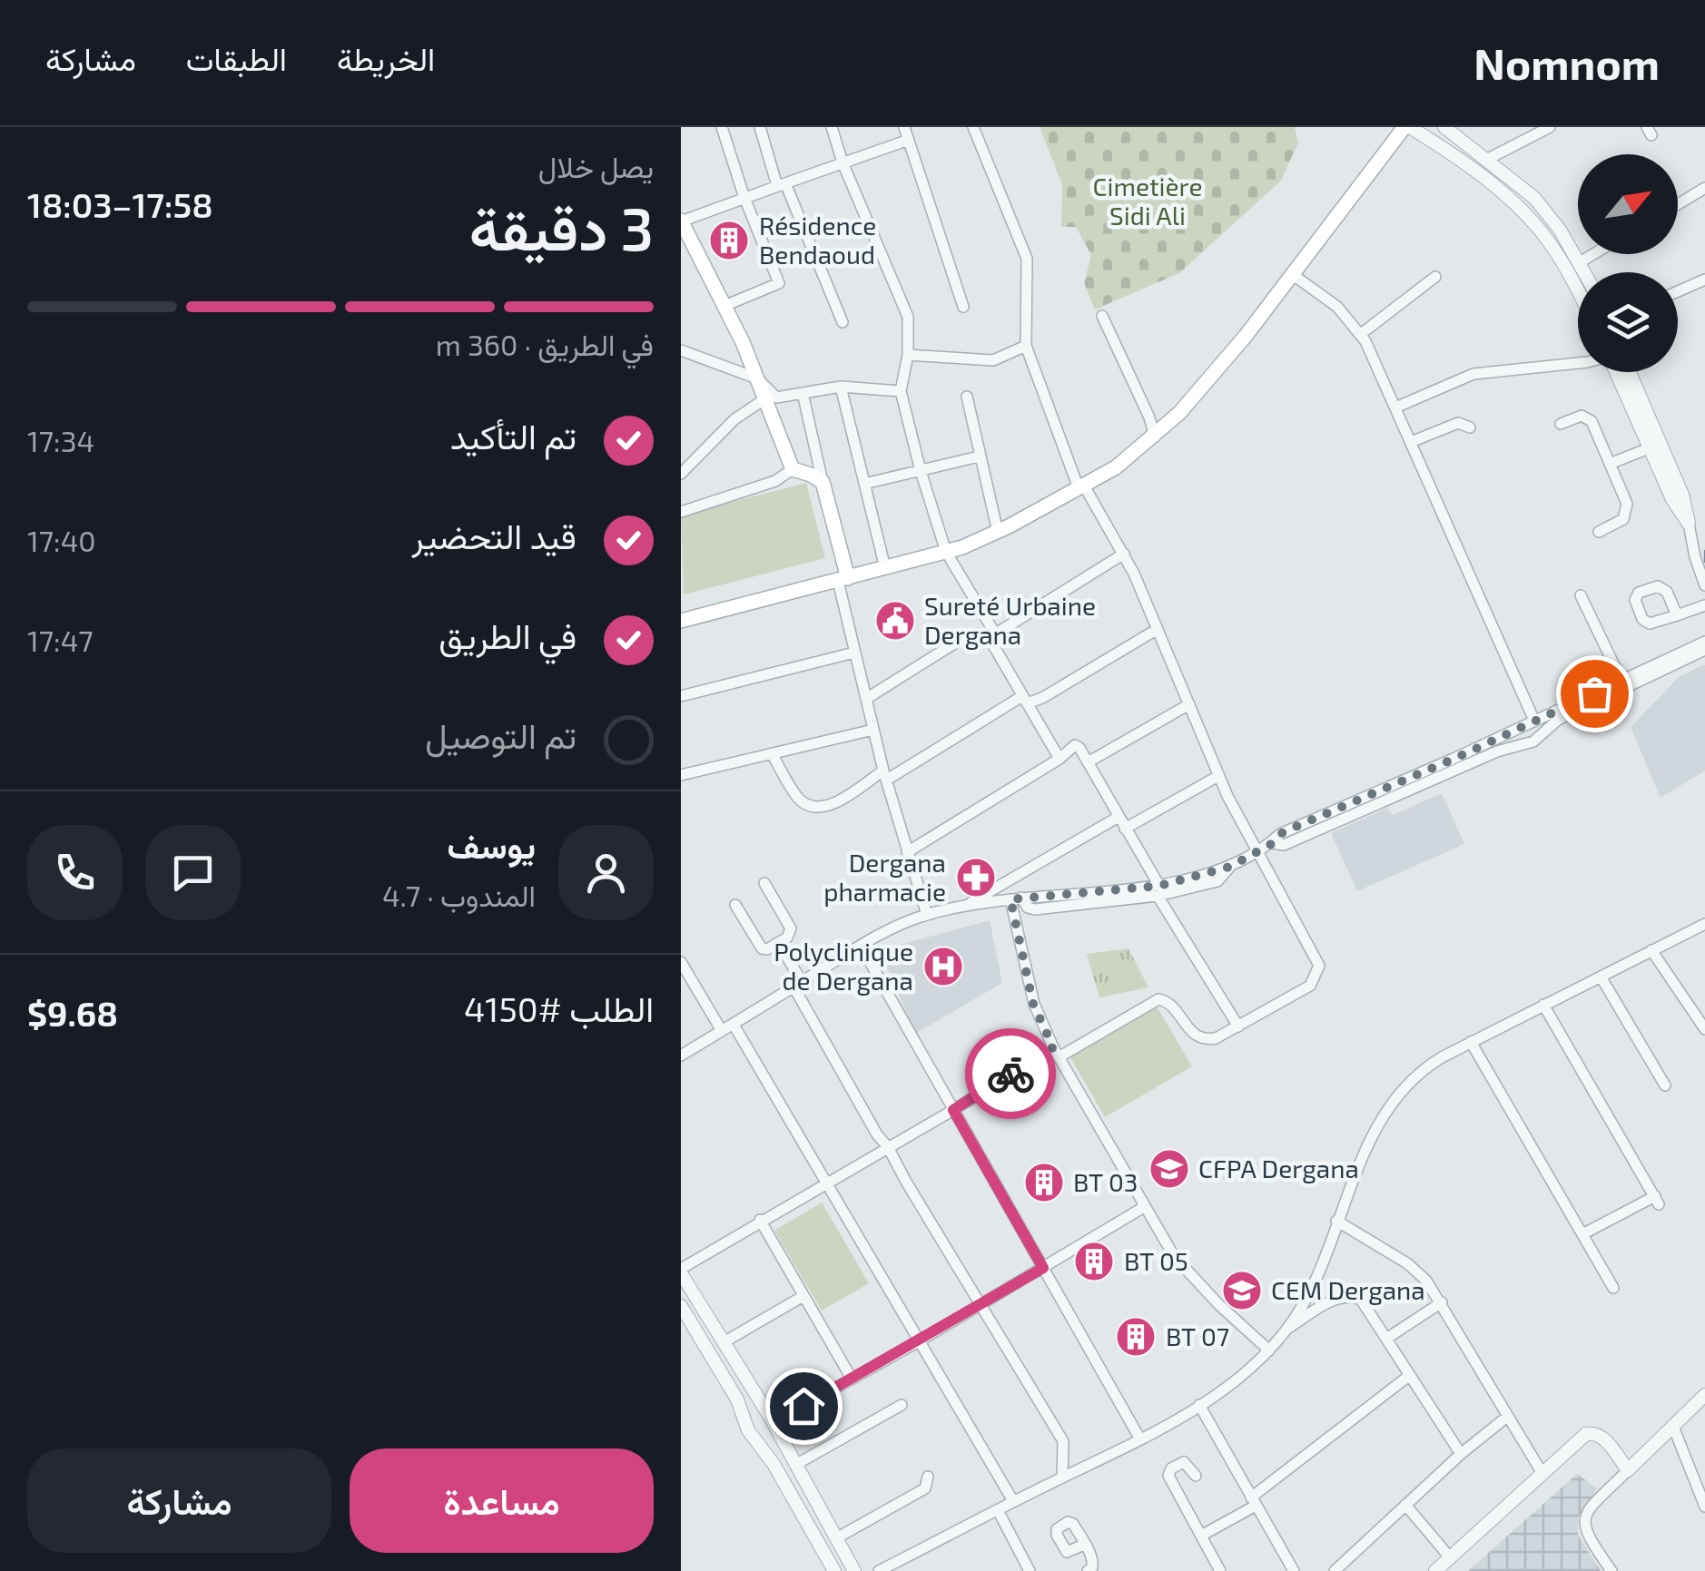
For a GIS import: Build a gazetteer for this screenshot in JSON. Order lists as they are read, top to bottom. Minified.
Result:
{"parks":["Cimetière Sidi Ali"],"places":{"building":["Résidence Bendaoud","BT 03","BT 05","BT 07"],"public building":["Sureté Urbaine Dergana"],"pharmacy":["Dergana pharmacie"],"hospital":["Polyclinique de Dergana"],"school or university":["CFPA Dergana","CEM Dergana"]},"north":"top right","page":{"header":"Nomnom","nav":["الخريطة","الطبقات","مشاركة"],"heading":["3 دقيقة","يصل خلال","17:58–18:03"],"panel":["يوسف","المندوب · 4.7","الطلب #4150","$9.68"],"bar":"في الطريق · 360 m","list":[["تم التأكيد","17:34"],["قيد التحضير","17:40"],["في الطريق","17:47"],"تم التوصيل"],"buttons":["مساعدة","مشاركة"]}}
